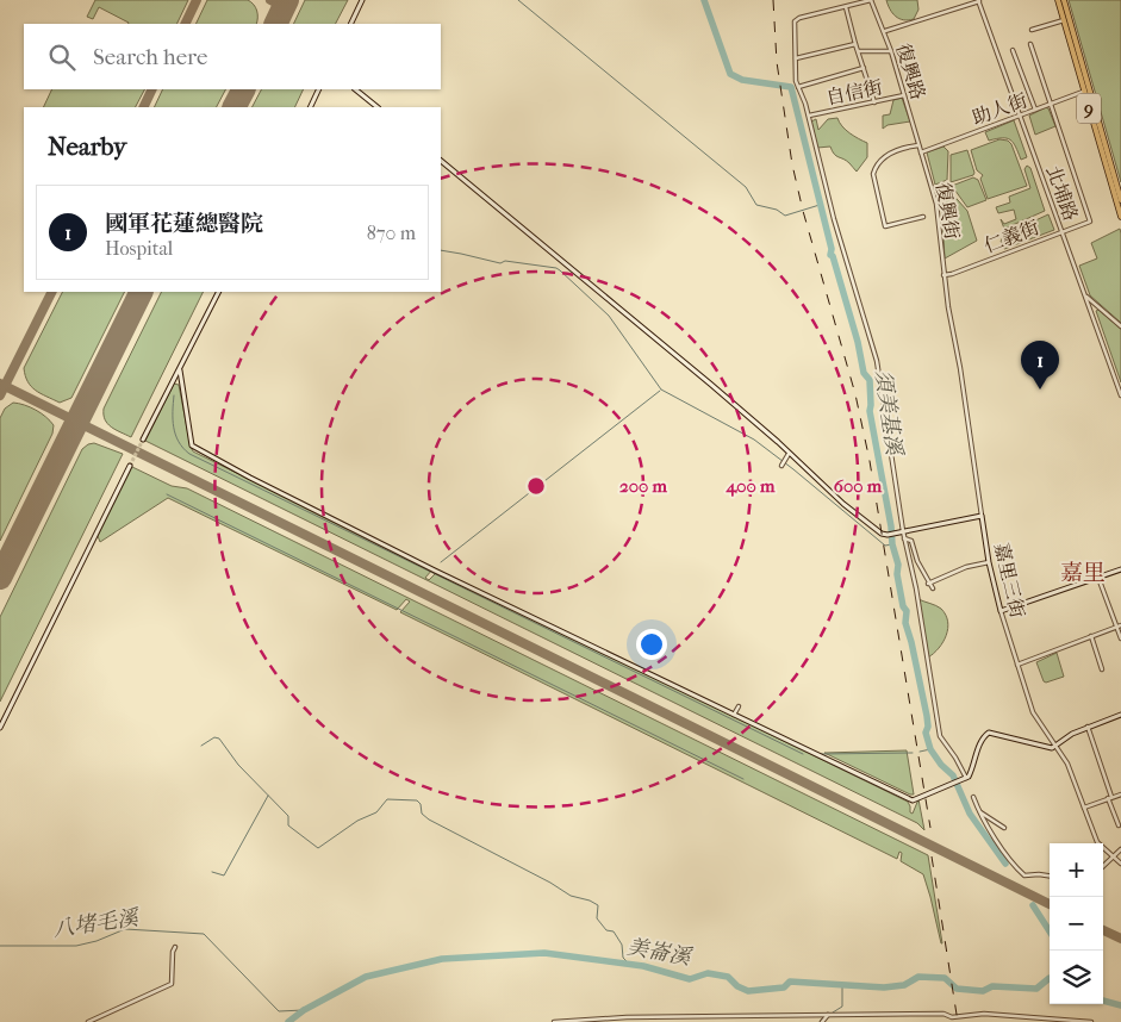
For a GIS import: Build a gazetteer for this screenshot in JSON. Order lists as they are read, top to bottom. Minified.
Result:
{"streets":{"main road":["9"],"street":["復興路","自信街","助人街","北埔路","復興街","仁義街","嘉里三街"]},"crossings":[["復興路","自信街"],["復興路","助人街"],["復興路","復興街"],["助人街","9"],["助人街","北埔路"],["助人街","復興街"],["助人街","仁義街"],["北埔路","仁義街"],["復興街","仁義街"],["復興街","嘉里三街"],["仁義街","嘉里三街"]],"districts":["嘉里"],"water":["須美基溪","八堵毛溪","美崙溪"],"page":{"search":"Search here","heading":"Nearby","list":[{"mark":"1","name":"國軍花蓮總醫院","note":"Hospital","value":"870 m"}],"pins":"1","map_buttons":["+","−"]},"rings":["200 m","400 m","600 m"]}
